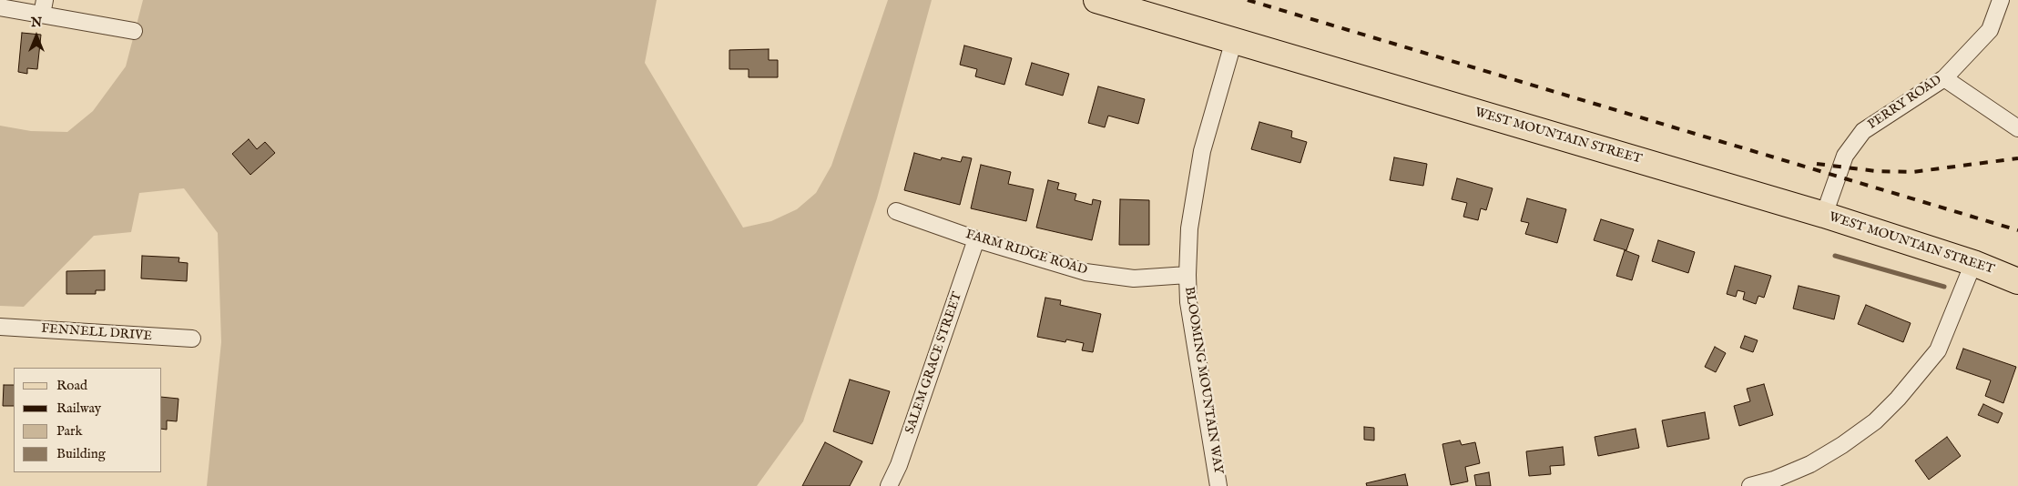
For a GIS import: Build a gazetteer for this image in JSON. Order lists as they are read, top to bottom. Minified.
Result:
{"streets":{"main road":["WEST MOUNTAIN STREET"],"street":["PERRY ROAD","FARM RIDGE ROAD","FENNELL DRIVE","SALEM GRACE STREET","BLOOMING MOUNTAIN WAY"]},"crossings":[["PERRY ROAD","WEST MOUNTAIN STREET"],["WEST MOUNTAIN STREET","BLOOMING MOUNTAIN WAY"],["FARM RIDGE ROAD","SALEM GRACE STREET"],["FARM RIDGE ROAD","BLOOMING MOUNTAIN WAY"]],"legend":["Road","Railway","Park","Building"],"north":"top"}
